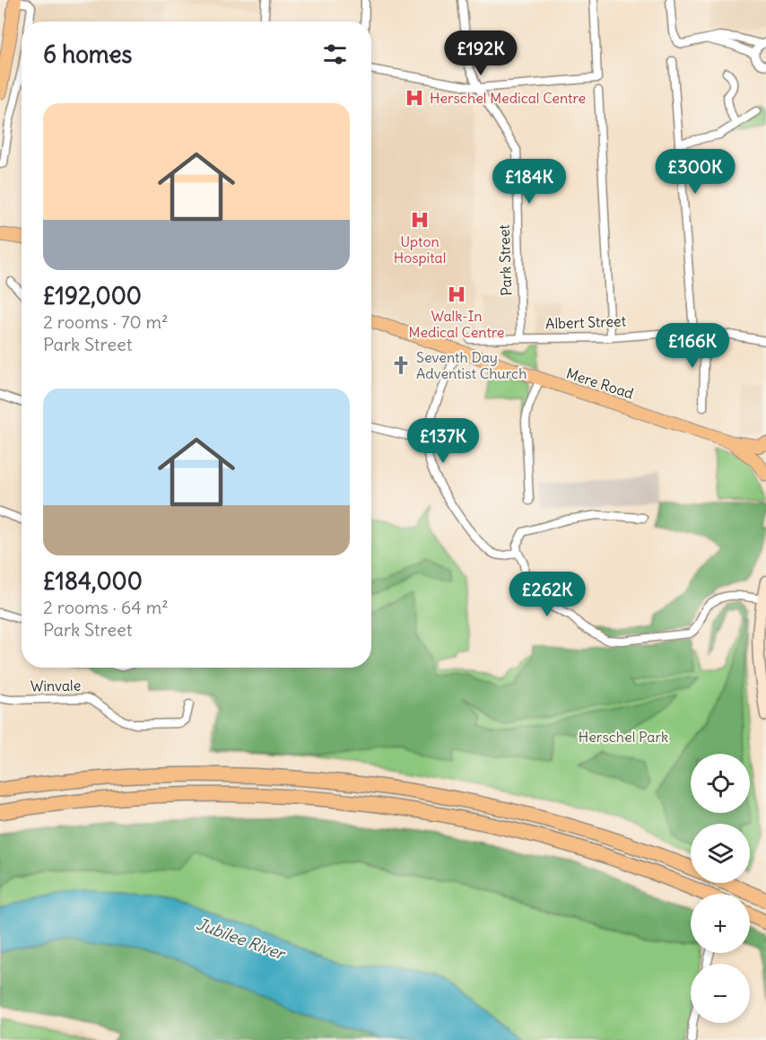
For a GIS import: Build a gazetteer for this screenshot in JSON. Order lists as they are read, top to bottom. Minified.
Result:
{"streets":{"main road":["Mere Road"],"street":["Park Street","Albert Street","Winvale"]},"crossings":[["Park Street","Albert Street"]],"water":["Jubilee River"],"parks":["Herschel Park"],"places":{"hospital":["Herschel Medical Centre","Upton Hospital","Walk-In Medical Centre"],"church":["Seventh Day Adventist Church"]},"page":{"heading":"6 homes","price":["£192K","£300K","£184K","£166K","£137K","£262K"],"list":[{"name":"£192,000","note":"2 rooms · 70 m² · Park Street"},{"name":"£184,000","note":"2 rooms · 64 m² · Park Street"}],"map_buttons":["+","−"]}}
